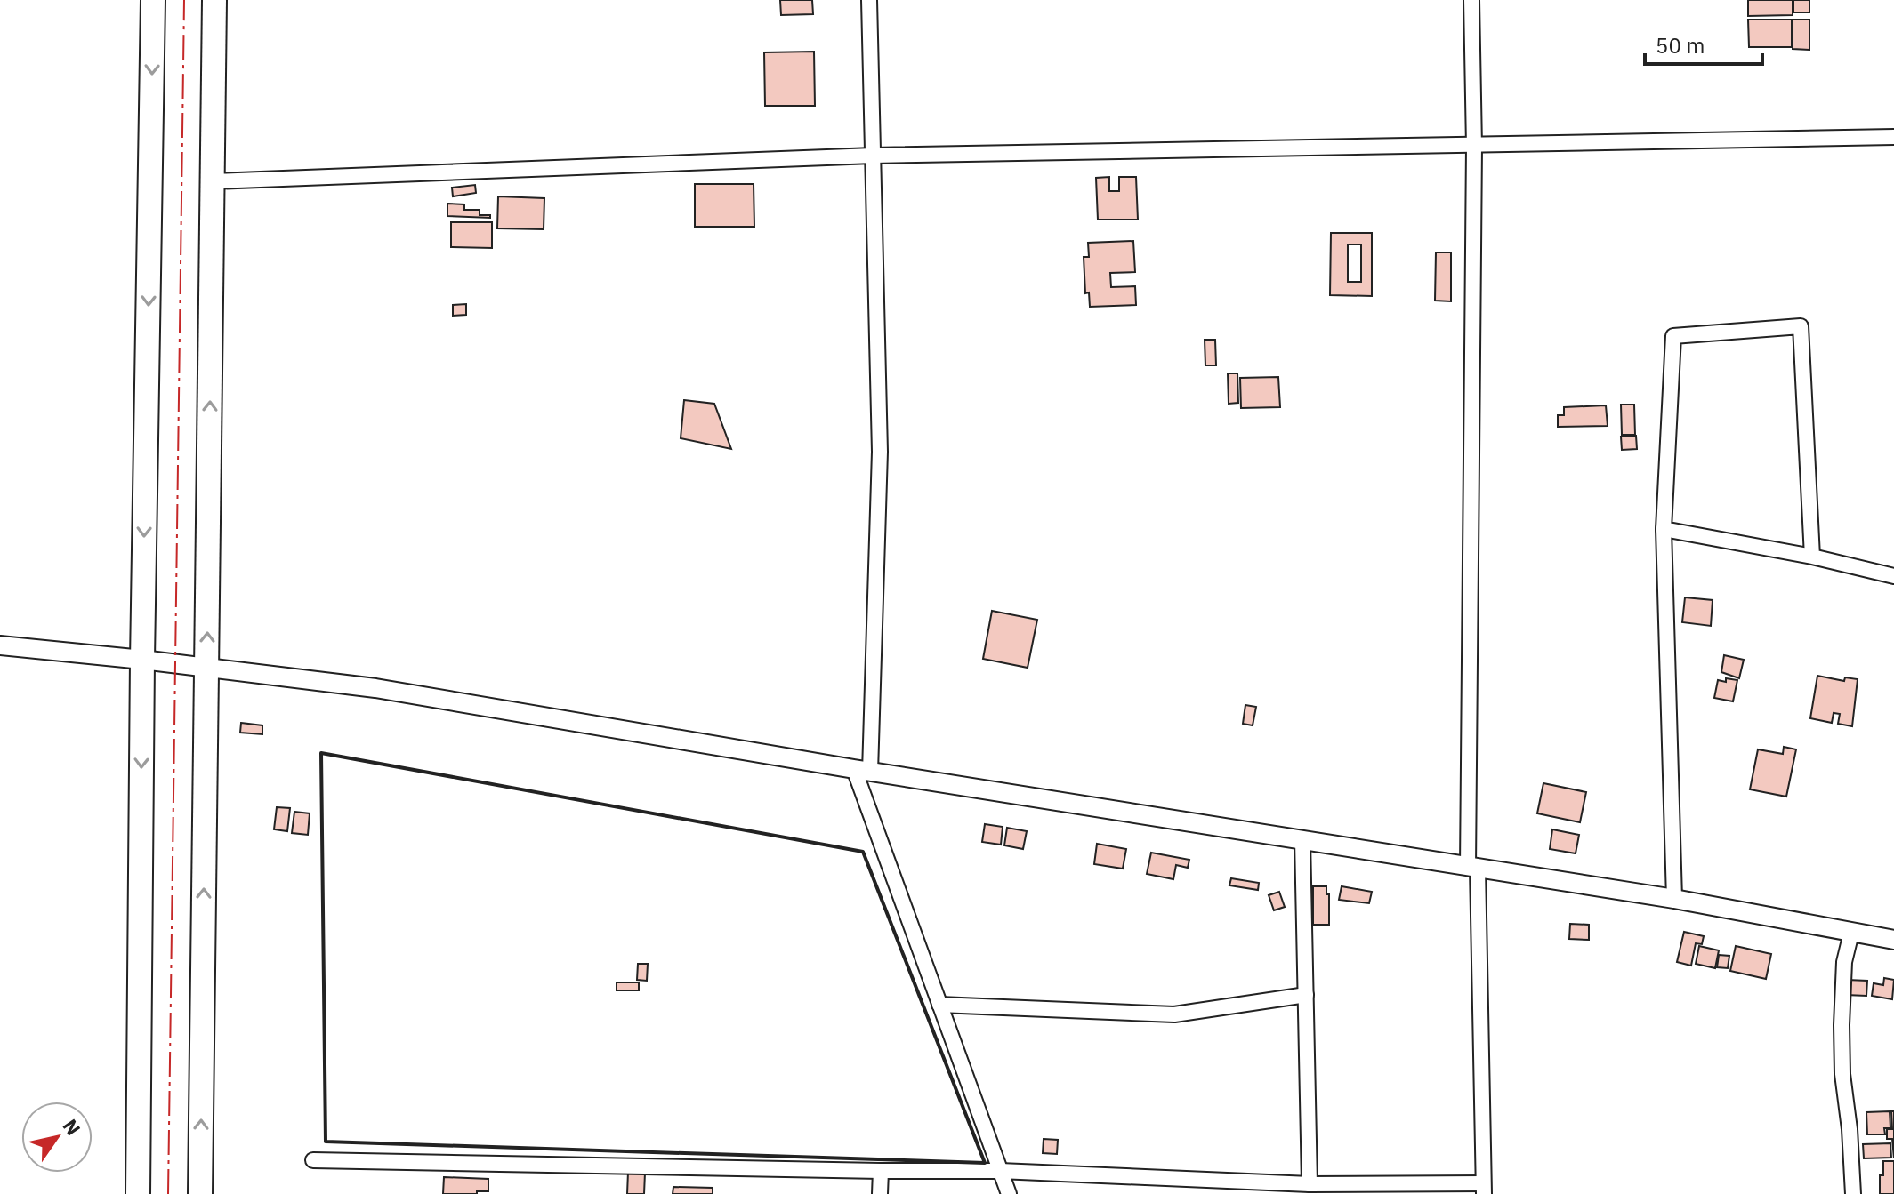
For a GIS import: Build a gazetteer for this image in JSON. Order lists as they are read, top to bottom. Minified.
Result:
{"scale_bar":"50 m","north":"top right"}
